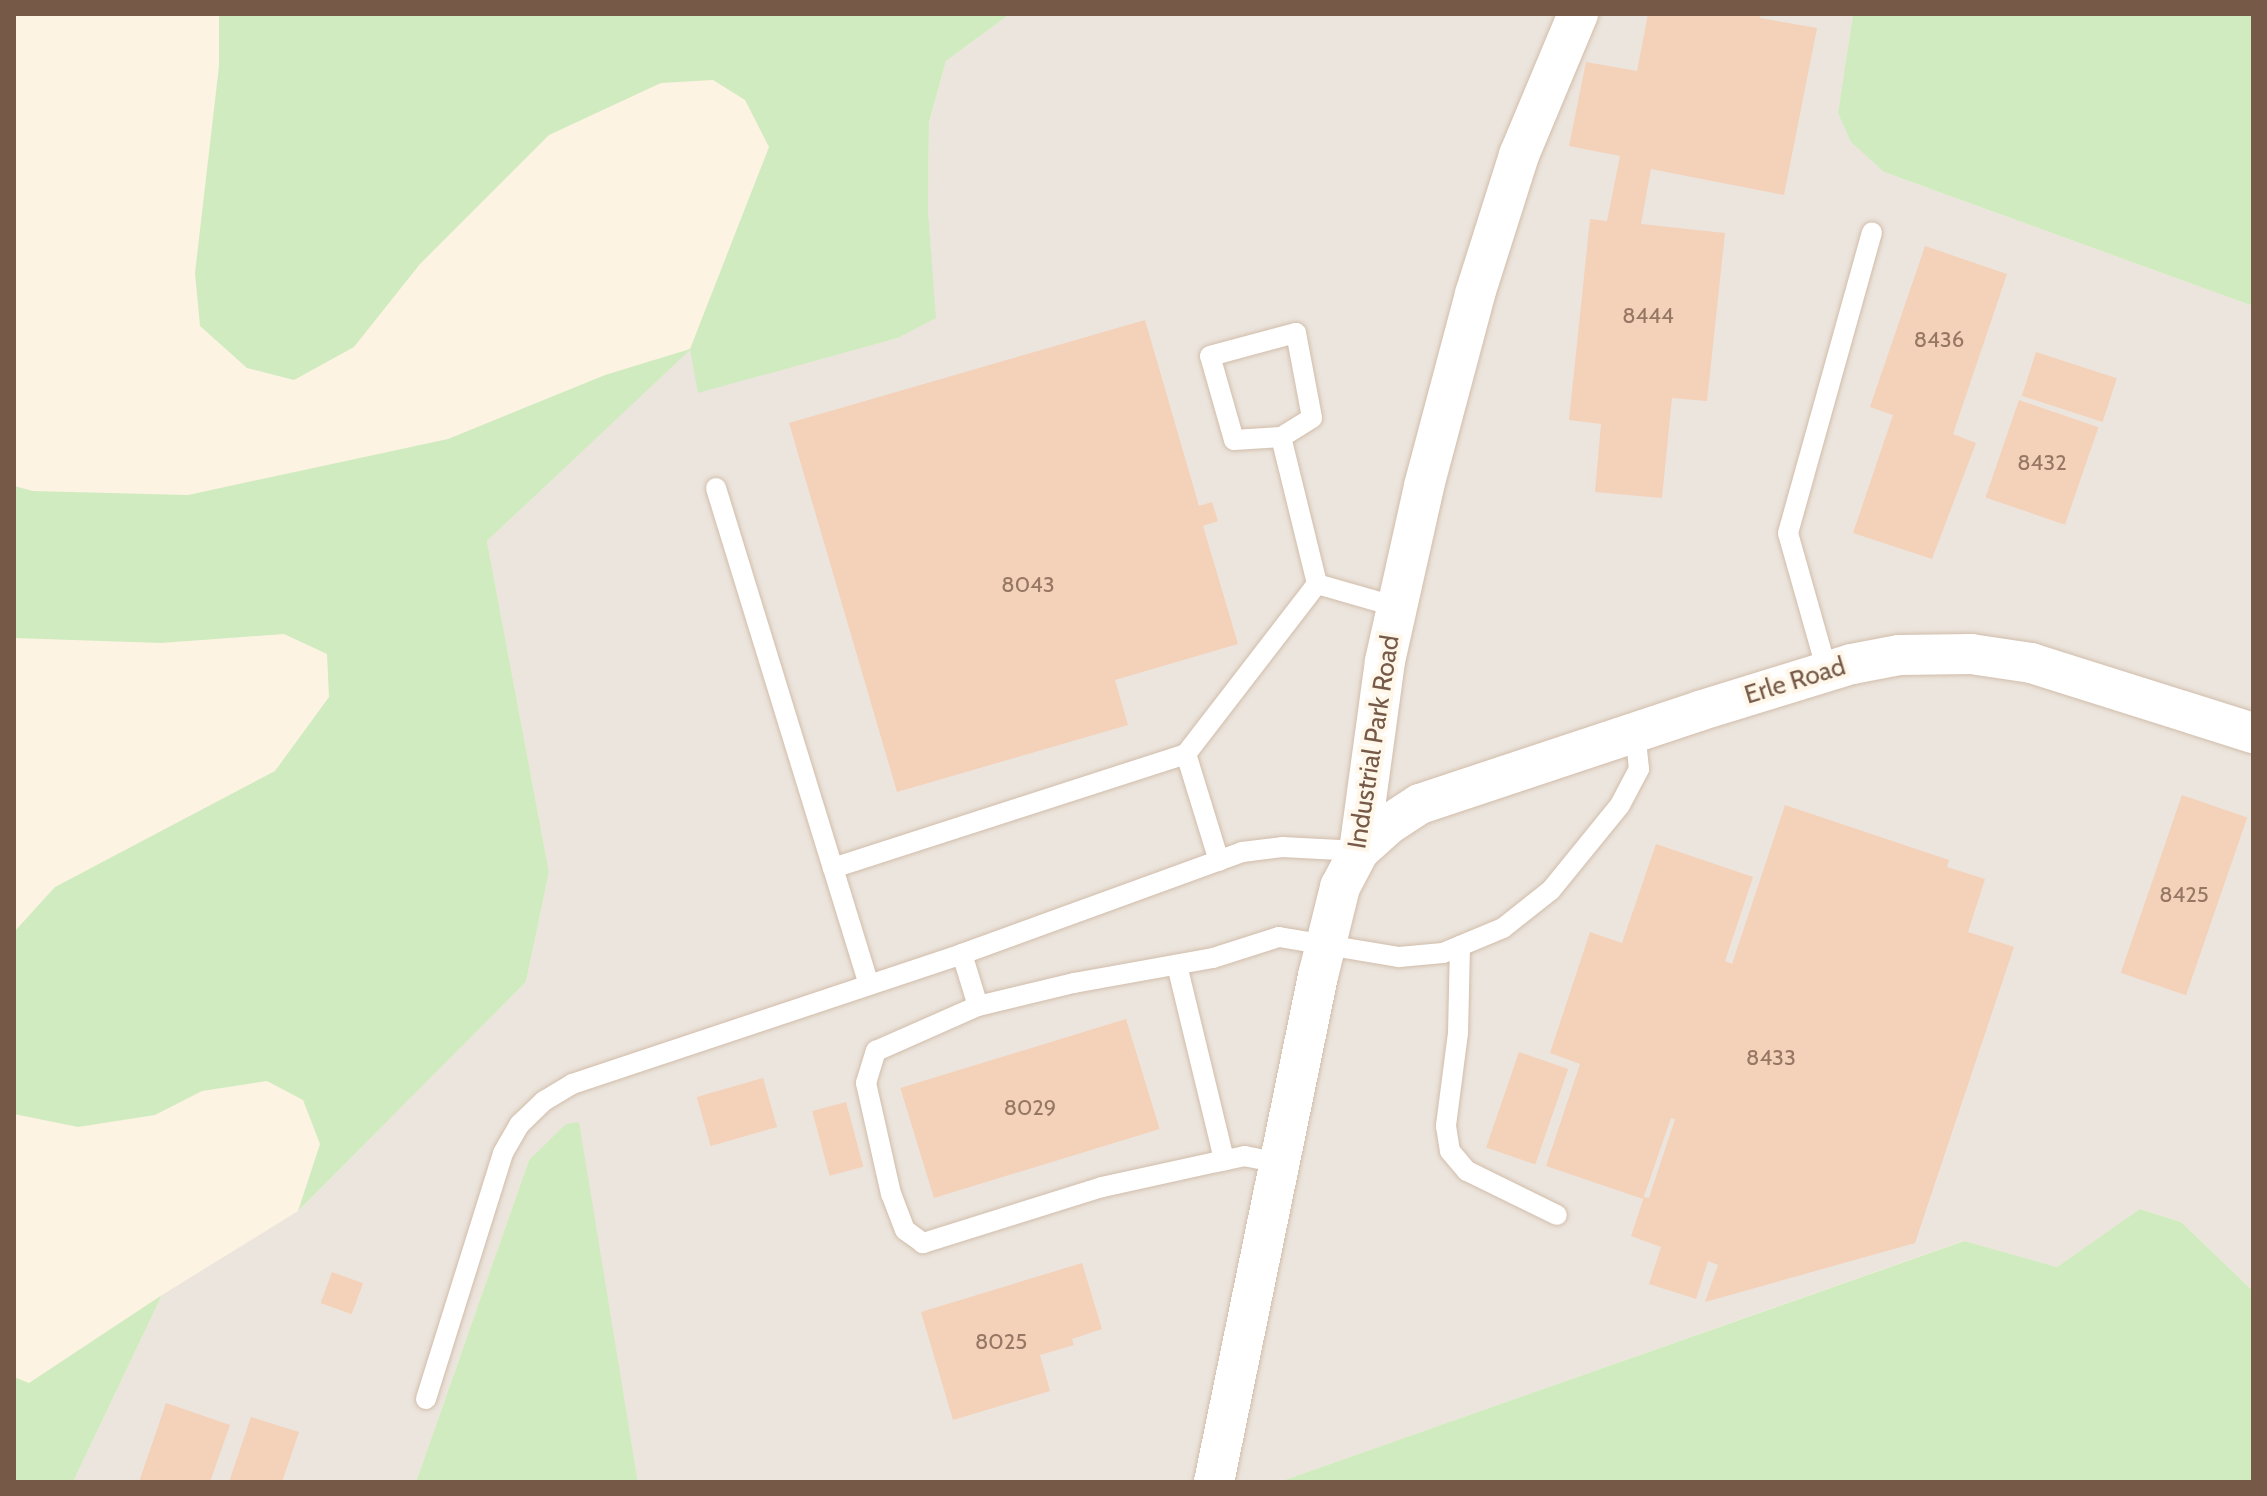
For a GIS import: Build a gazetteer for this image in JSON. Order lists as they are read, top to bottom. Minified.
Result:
{"streets":{"street":["Erle Road","Industrial Park Road"]},"crossings":[["Erle Road","Industrial Park Road"]],"house_numbers":["8444","8436","8432","8043","8425","8433","8029","8025"]}
